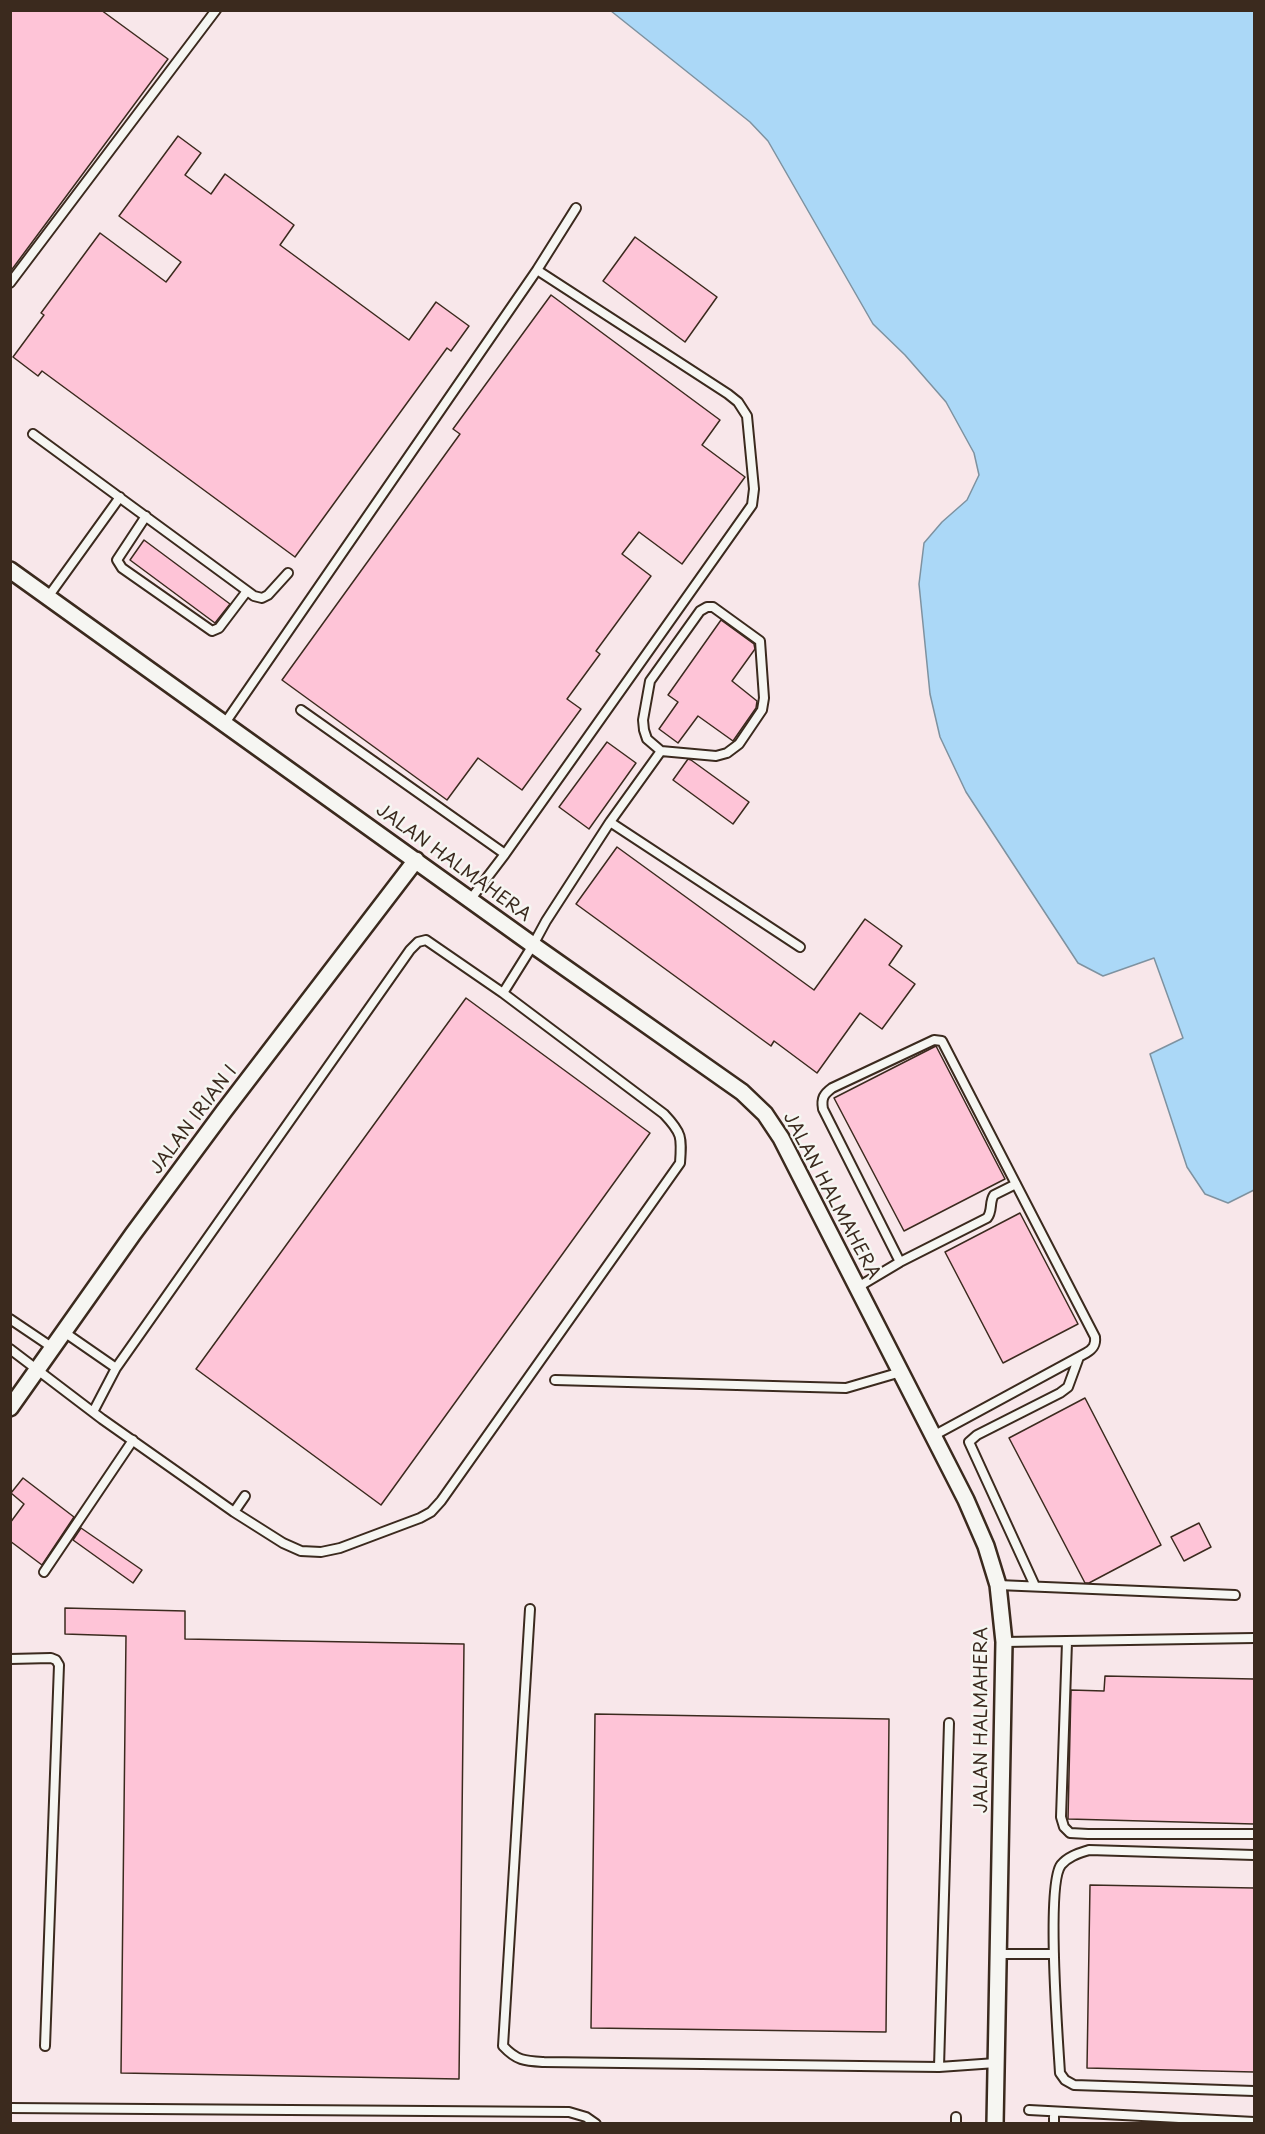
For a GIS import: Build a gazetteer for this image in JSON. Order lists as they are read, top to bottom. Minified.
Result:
{"streets":{"street":["JALAN HALMAHERA","JALAN IRIAN I"]},"crossings":[["JALAN HALMAHERA","JALAN IRIAN I"]]}
